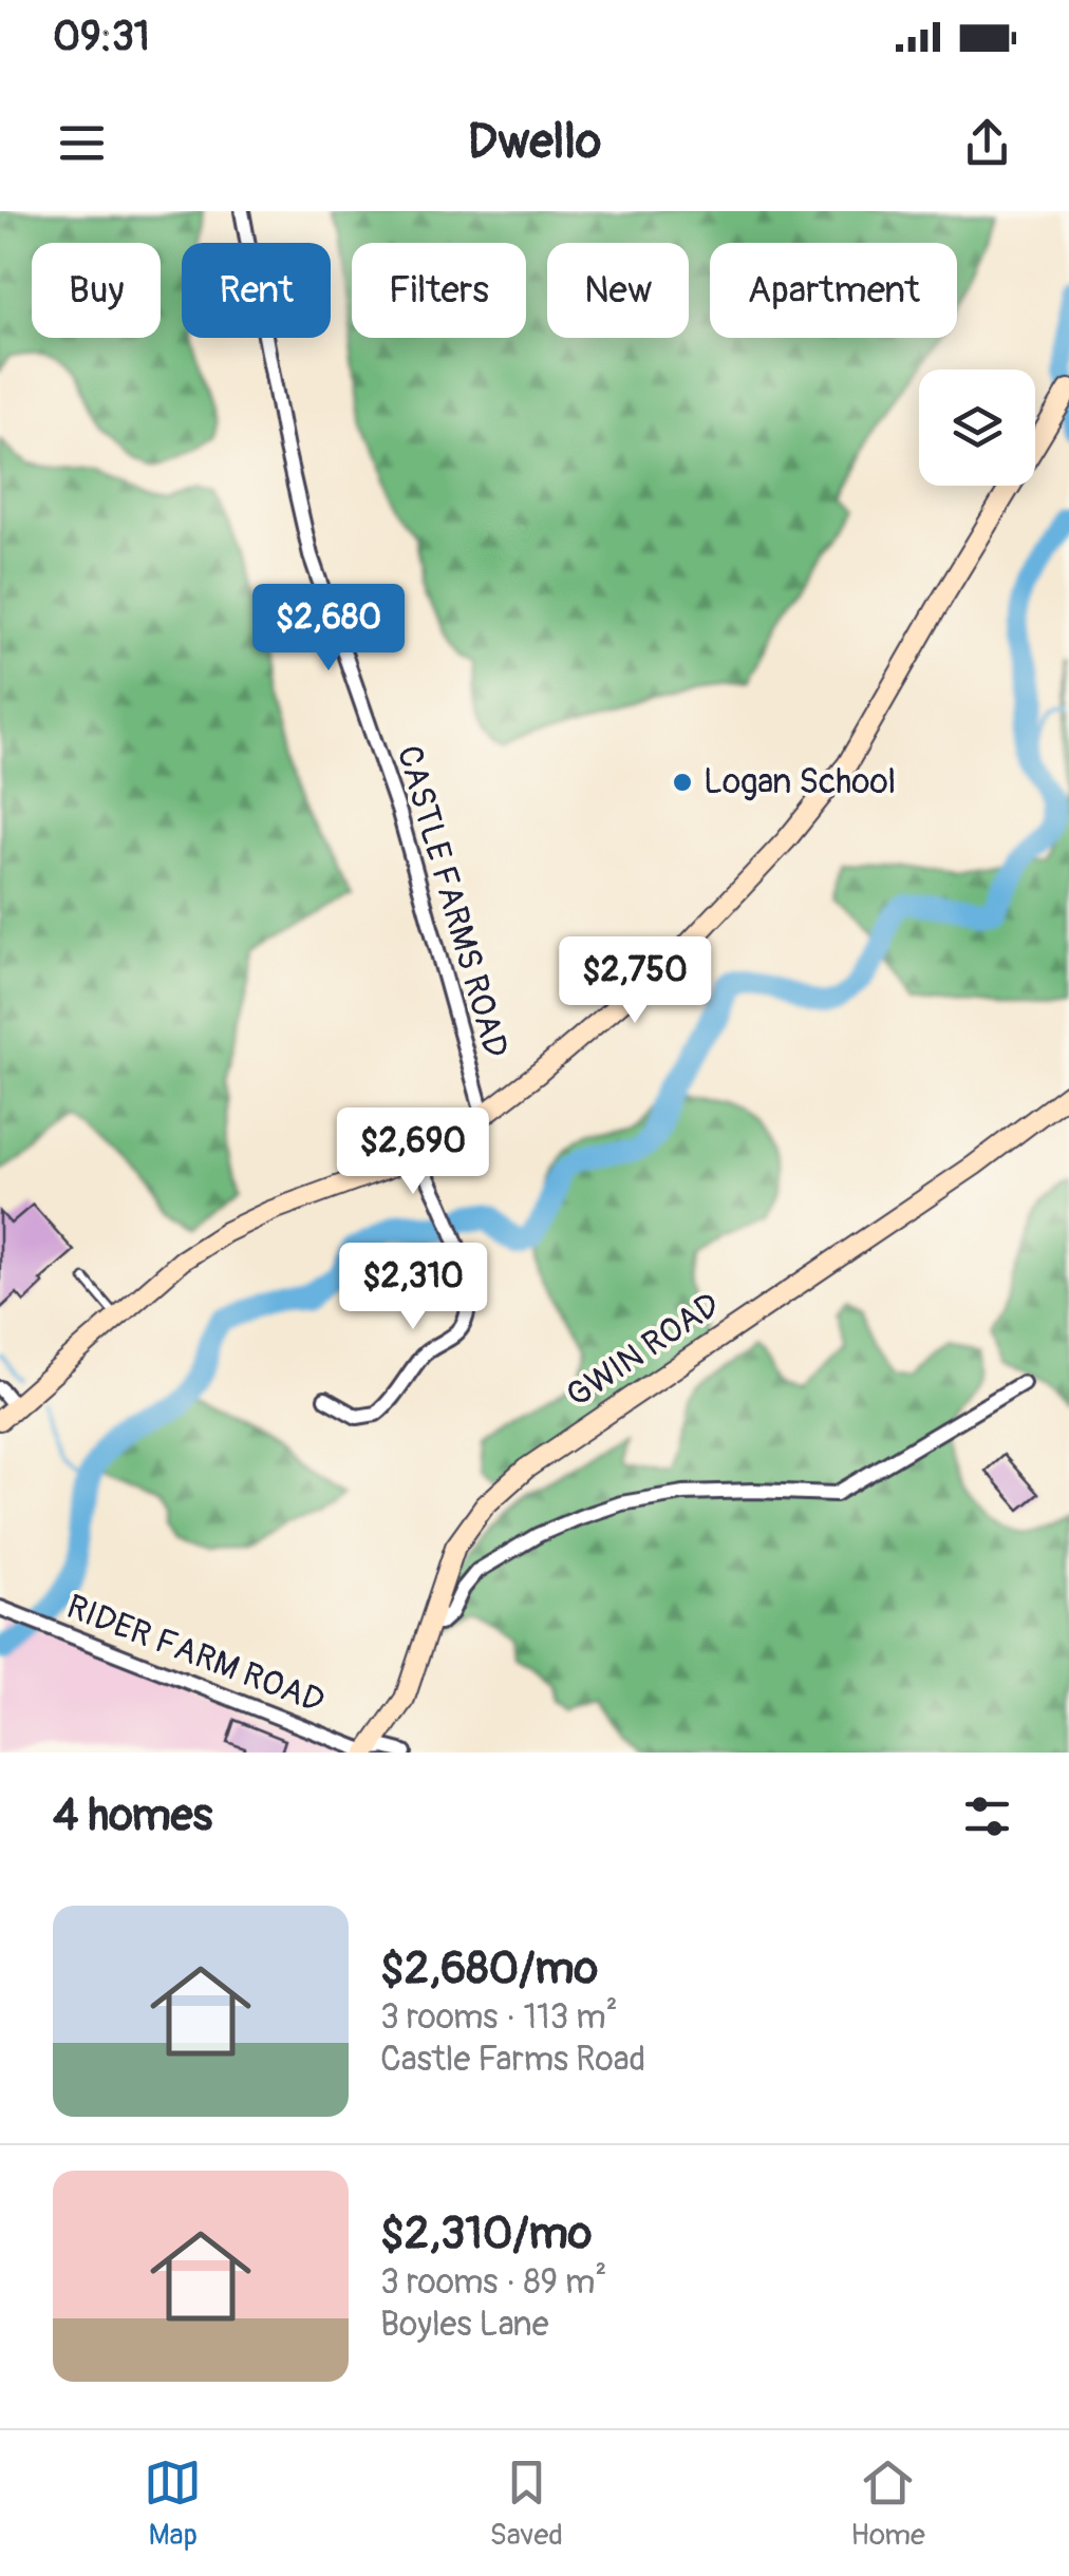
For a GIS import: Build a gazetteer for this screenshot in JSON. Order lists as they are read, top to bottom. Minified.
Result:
{"streets":{"main road":["GWIN ROAD"],"street":["CASTLE FARMS ROAD","RIDER FARM ROAD"]},"crossings":[["GWIN ROAD","RIDER FARM ROAD"]],"places":["Logan School"],"page":{"status":"09:31","header":"Dwello","chip":["Buy","Rent","Filters","New","Apartment"],"price":["$2,680","$2,750","$2,690","$2,310"],"heading":"4 homes","list":[{"name":"$2,680/mo","note":"3 rooms · 113 m² · Castle Farms Road"},{"name":"$2,310/mo","note":"3 rooms · 89 m² · Boyles Lane"}],"tabs":["Map","Saved","Home"]}}
